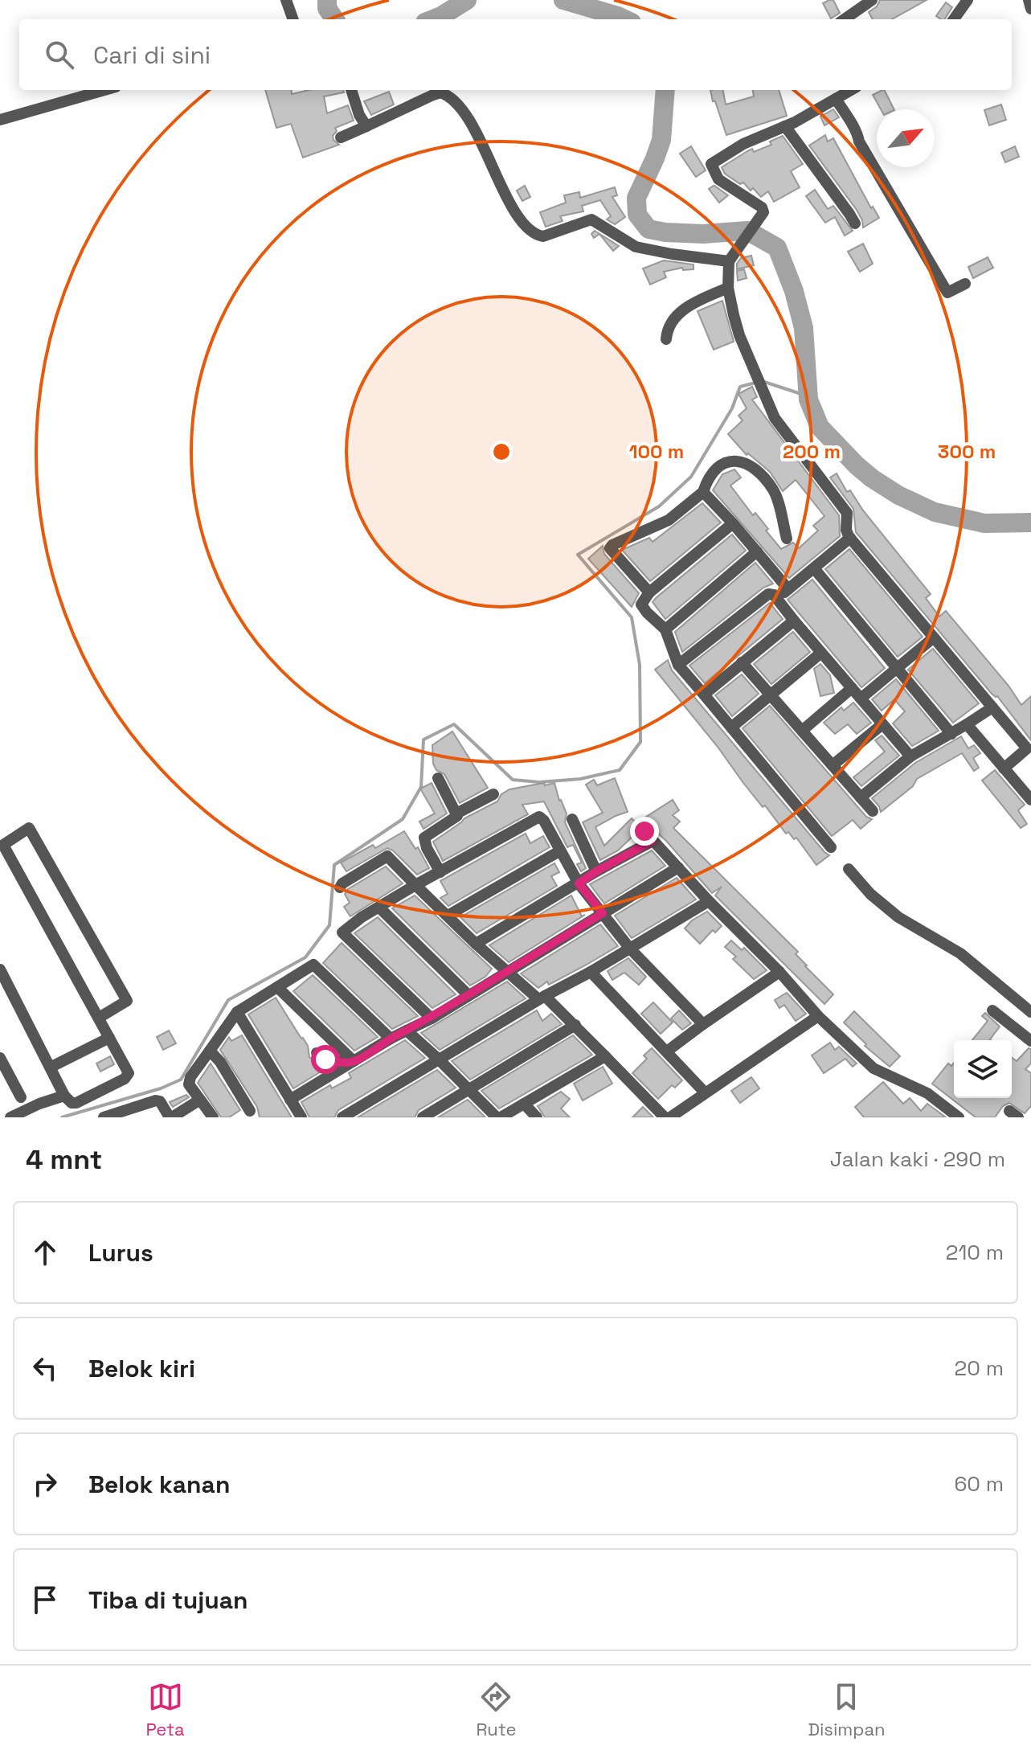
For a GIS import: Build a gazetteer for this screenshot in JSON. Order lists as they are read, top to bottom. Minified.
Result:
{"north":"top right","page":{"search":"Cari di sini","heading":["4 mnt","Jalan kaki · 290 m"],"list":[["Lurus","210 m"],["Belok kiri","20 m"],["Belok kanan","60 m"],"Tiba di tujuan"],"nav":["Peta","Rute","Disimpan"]},"rings":["100 m","200 m","300 m"]}
